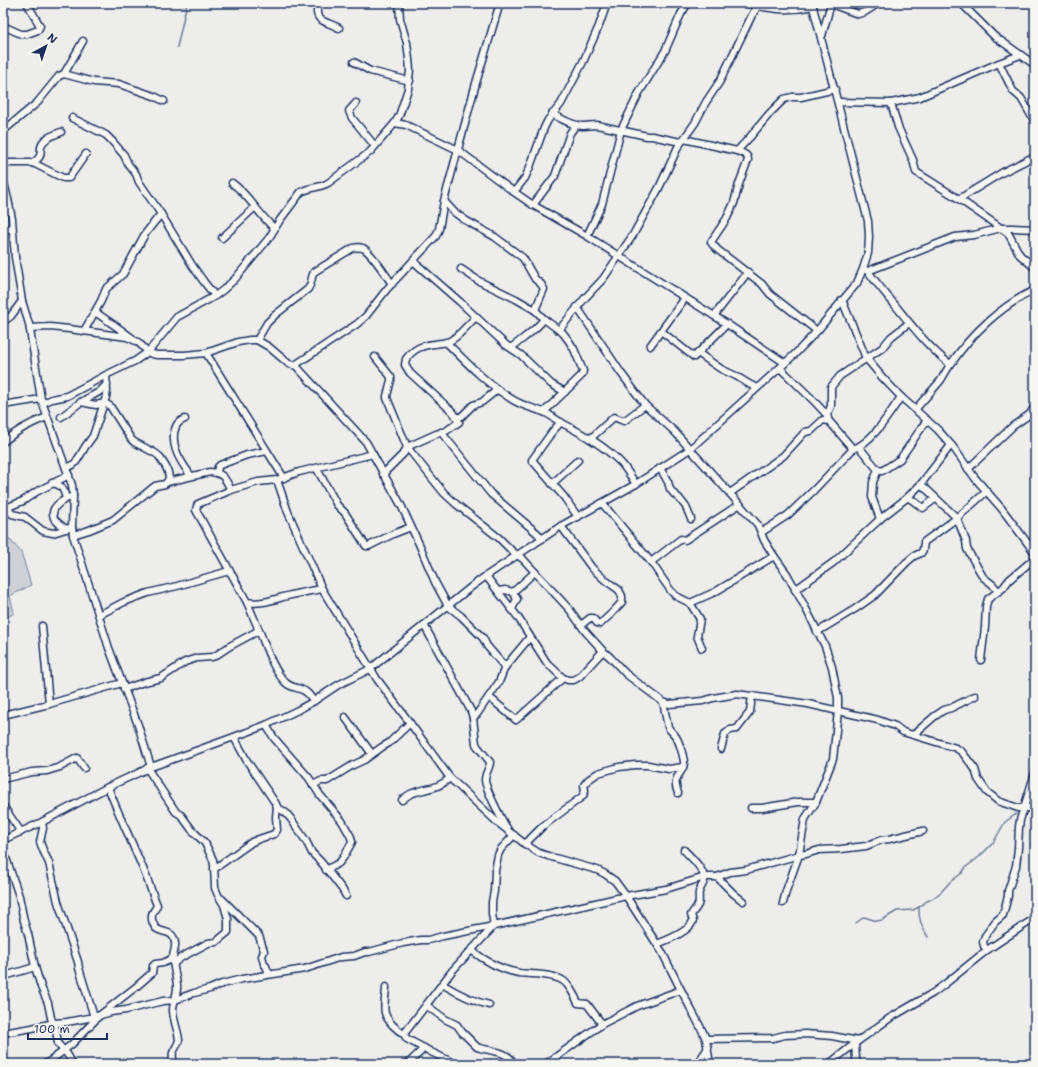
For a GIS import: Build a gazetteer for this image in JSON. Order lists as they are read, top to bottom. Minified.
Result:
{"scale_bar":"100 m","north":"top right"}
